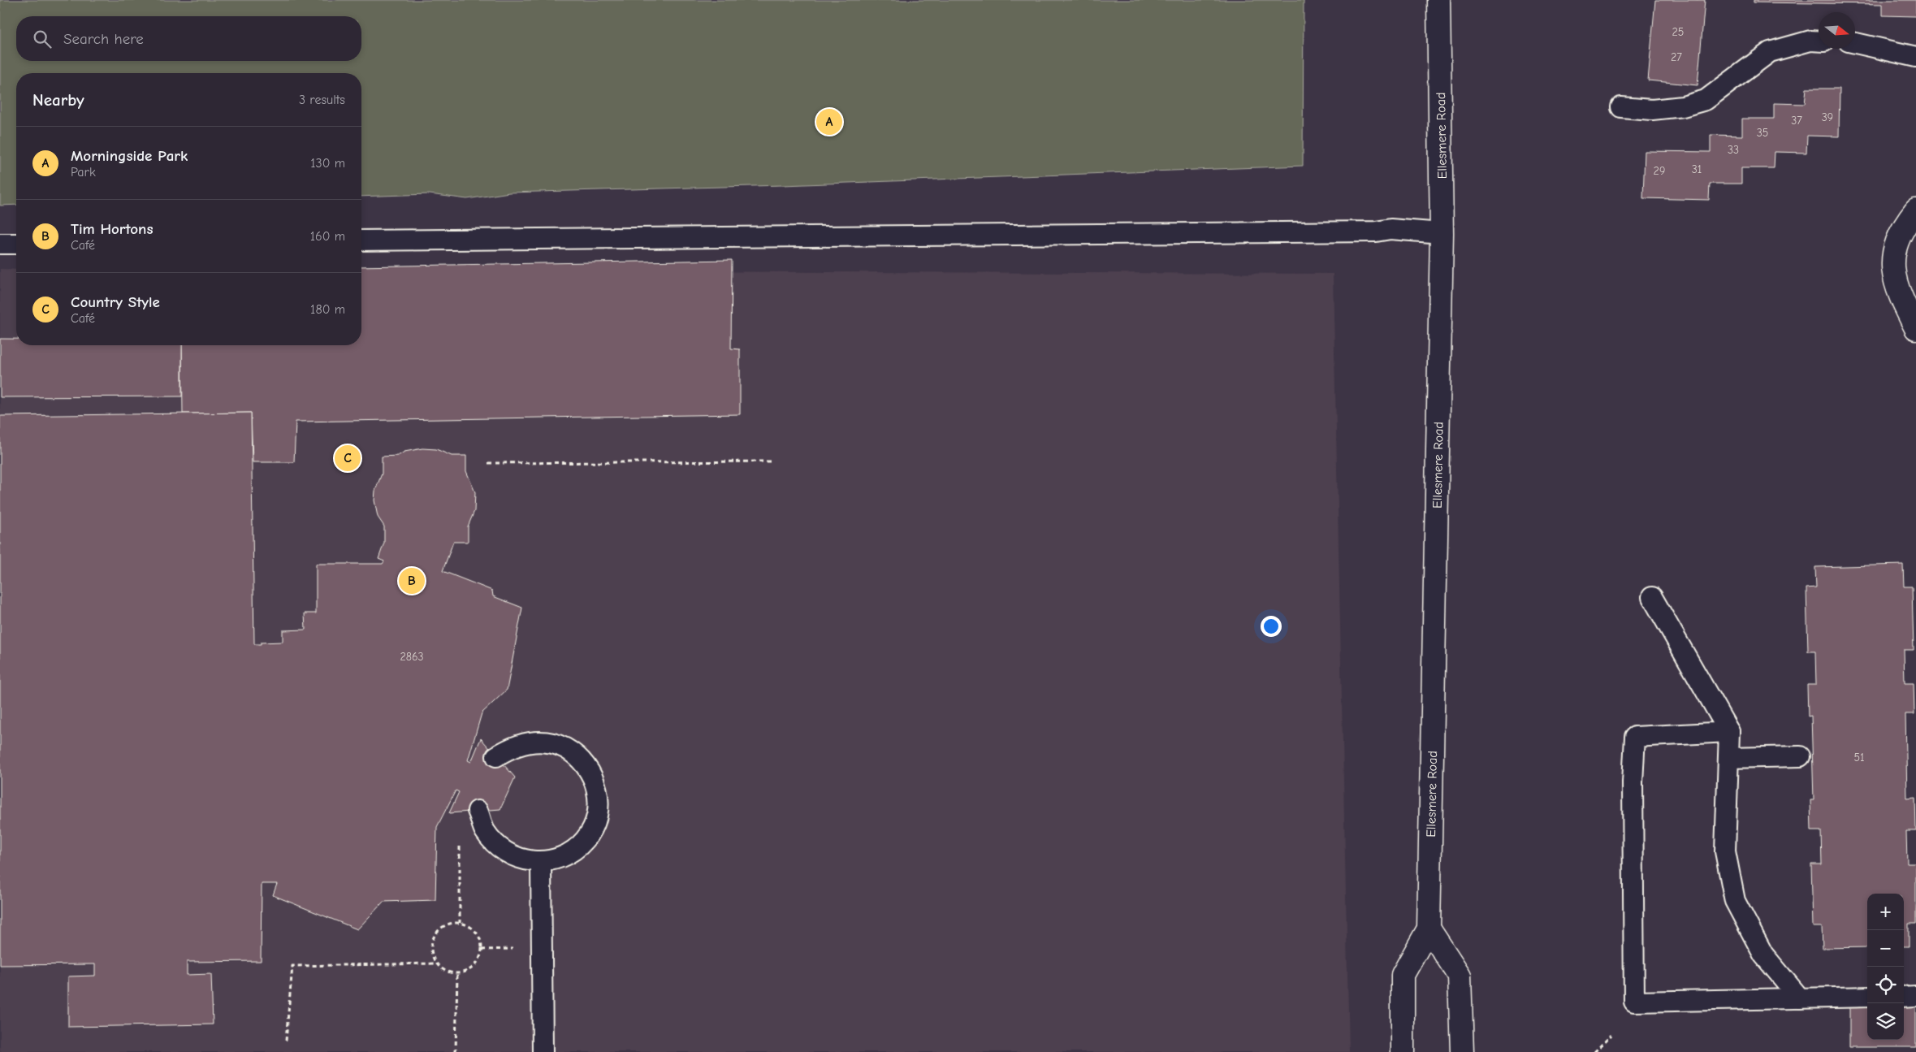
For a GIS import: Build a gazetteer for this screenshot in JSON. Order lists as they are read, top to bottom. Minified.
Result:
{"streets":{"main road":["Ellesmere Road"]},"house_numbers":["25","27","39","37","35","33","31","29","2863","51"],"north":"right","page":{"search":"Search here","heading":["Nearby","3 results"],"pins":["A","C","B"],"list":[{"mark":"A","name":"Morningside Park","note":"Park","value":"130 m"},{"mark":"B","name":"Tim Hortons","note":"Café","value":"160 m"},{"mark":"C","name":"Country Style","note":"Café","value":"180 m"}],"map_buttons":["+","−"]}}
